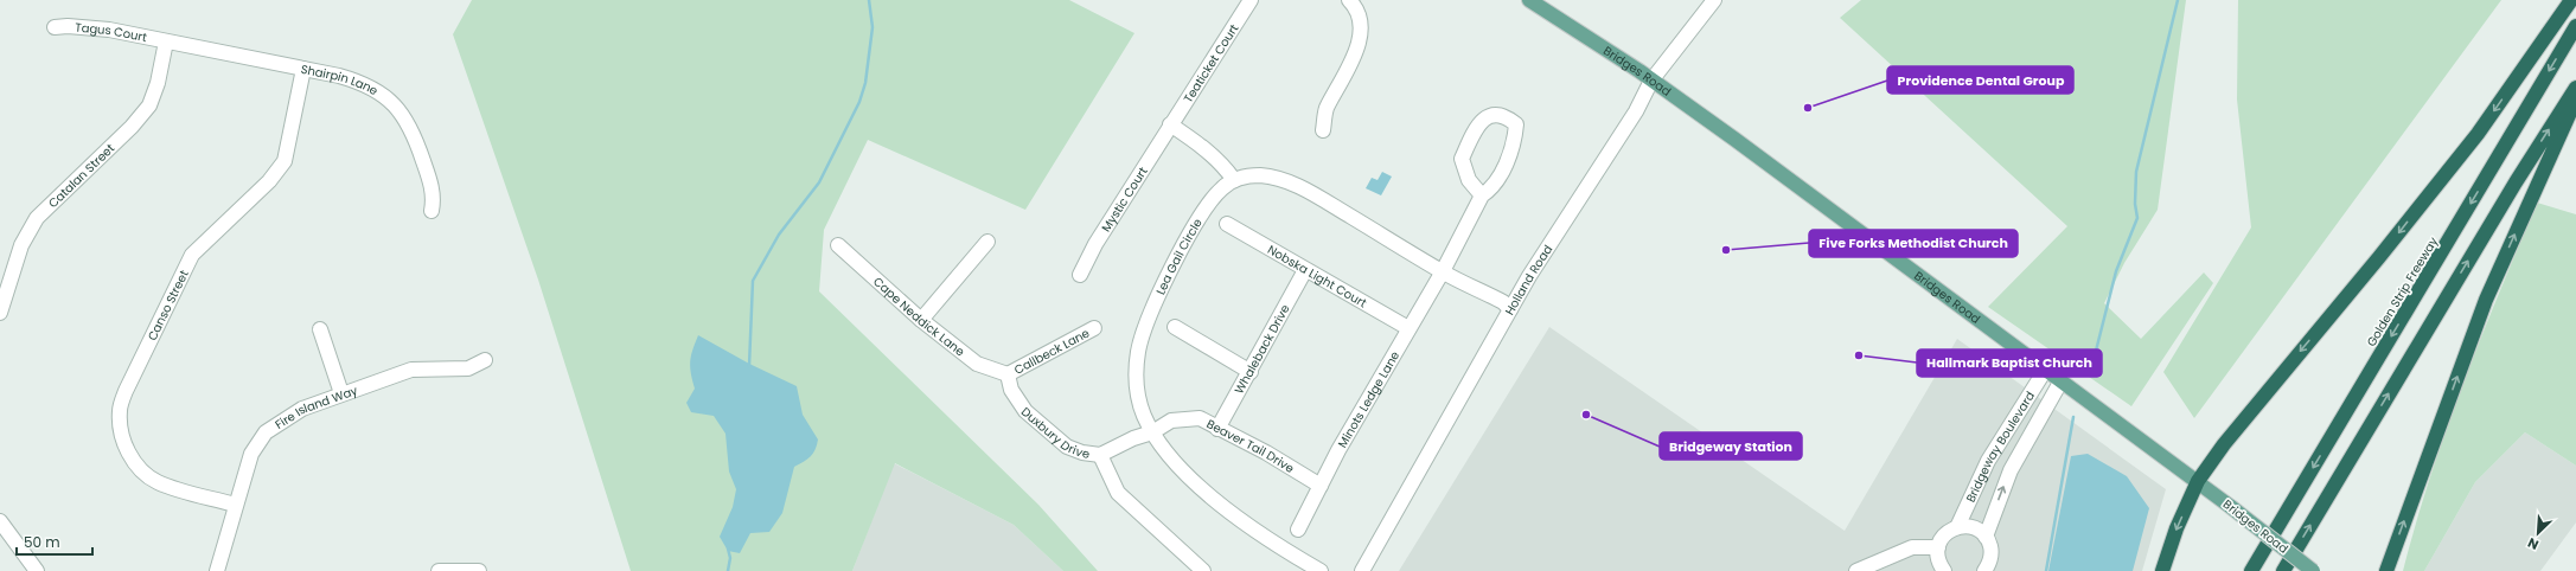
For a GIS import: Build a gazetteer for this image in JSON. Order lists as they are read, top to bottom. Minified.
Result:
{"streets":{"highway":["Golden Strip Freeway"],"main road":["Bridges Road"],"street":["Tagus Court","Teaticket Court","Shairpin Lane","Catalan Street","Mystic Court","Lea Gail Circle","Nobska Light Court","Holland Road","Canso Street","Cape Neddick Lane","Whaleback Drive","Callbeck Lane","Minots Ledge Lane","Fire Island Way","Duxbury Drive","Beaver Tail Drive","Bridgeway Boulevard"]},"crossings":[["Tagus Court","Shairpin Lane"],["Tagus Court","Catalan Street"],["Teaticket Court","Mystic Court"],["Bridges Road","Holland Road"],["Bridges Road","Bridgeway Boulevard"],["Shairpin Lane","Catalan Street"],["Shairpin Lane","Canso Street"],["Lea Gail Circle","Holland Road"],["Lea Gail Circle","Minots Ledge Lane"],["Lea Gail Circle","Duxbury Drive"],["Lea Gail Circle","Beaver Tail Drive"],["Nobska Light Court","Whaleback Drive"],["Nobska Light Court","Minots Ledge Lane"],["Canso Street","Fire Island Way"],["Cape Neddick Lane","Callbeck Lane"],["Cape Neddick Lane","Duxbury Drive"],["Whaleback Drive","Beaver Tail Drive"],["Callbeck Lane","Duxbury Drive"],["Minots Ledge Lane","Beaver Tail Drive"],["Duxbury Drive","Beaver Tail Drive"]],"places":["Providence Dental Group","Five Forks Methodist Church","Hallmark Baptist Church","Bridgeway Station"],"scale_bar":"50 m","north":"bottom left"}
